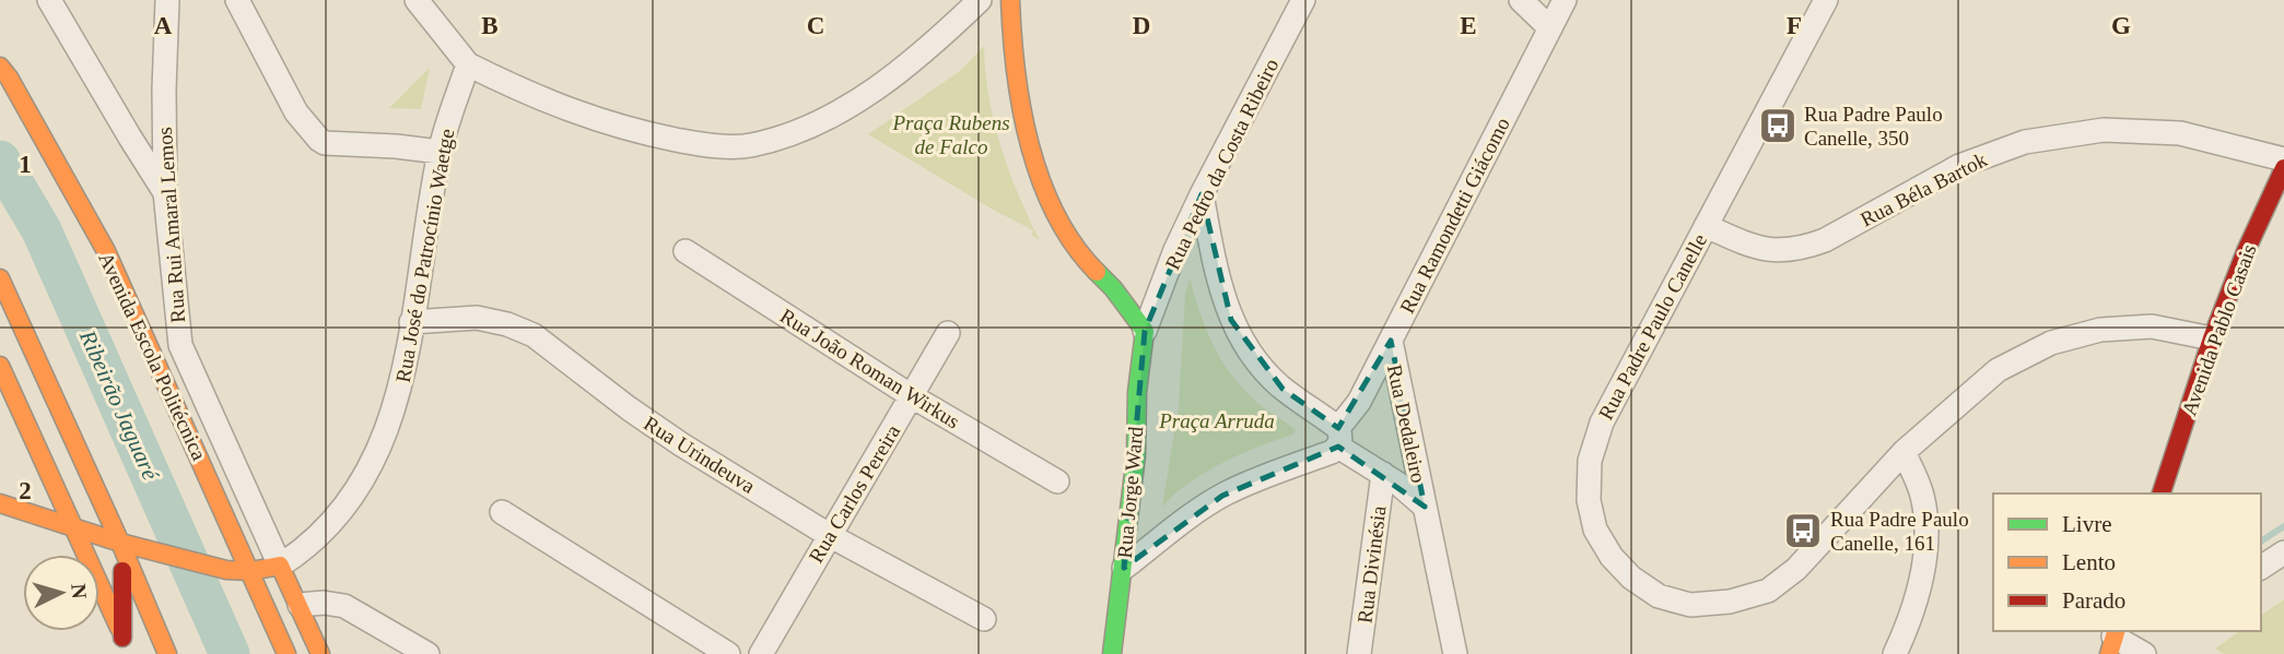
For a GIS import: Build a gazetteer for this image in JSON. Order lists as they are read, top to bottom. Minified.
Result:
{"streets":{"main road":["Avenida Pablo Casais","Avenida Escola Politécnica","Rua Jorge Ward"],"street":["Rua Pedro da Costa Ribeiro","Rua Béla Bartok","Rua Ramondetti Giácomo","Rua Rui Amaral Lemos","Rua José do Patrocínio Waetge","Rua Padre Paulo Canelle","Rua João Roman Wirkus","Rua Dedaleiro","Rua Urindeuva","Rua Carlos Pereira","Rua Divinésia"]},"crossings":[["Rua Pedro da Costa Ribeiro","Rua Jorge Ward"],["Rua Béla Bartok","Rua Padre Paulo Canelle"],["Rua Ramondetti Giácomo","Rua Dedaleiro"],["Rua Rui Amaral Lemos","Rua José do Patrocínio Waetge"],["Rua José do Patrocínio Waetge","Rua Urindeuva"],["Rua Padre Paulo Canelle","Avenida Pablo Casais"],["Rua João Roman Wirkus","Rua Carlos Pereira"],["Rua Dedaleiro","Rua Divinésia"],["Rua Urindeuva","Rua Carlos Pereira"]],"water":["Ribeirão Jaguaré"],"parks":["Praça Rubens de Falco","Praça Arruda"],"places":{"bus stop":["Rua Padre Paulo Canelle, 350","Rua Padre Paulo Canelle, 161"]},"legend":["Livre","Lento","Parado"],"north":"right","grid":{"columns":["A","B","C","D","E","F","G"],"rows":["1","2"]}}
